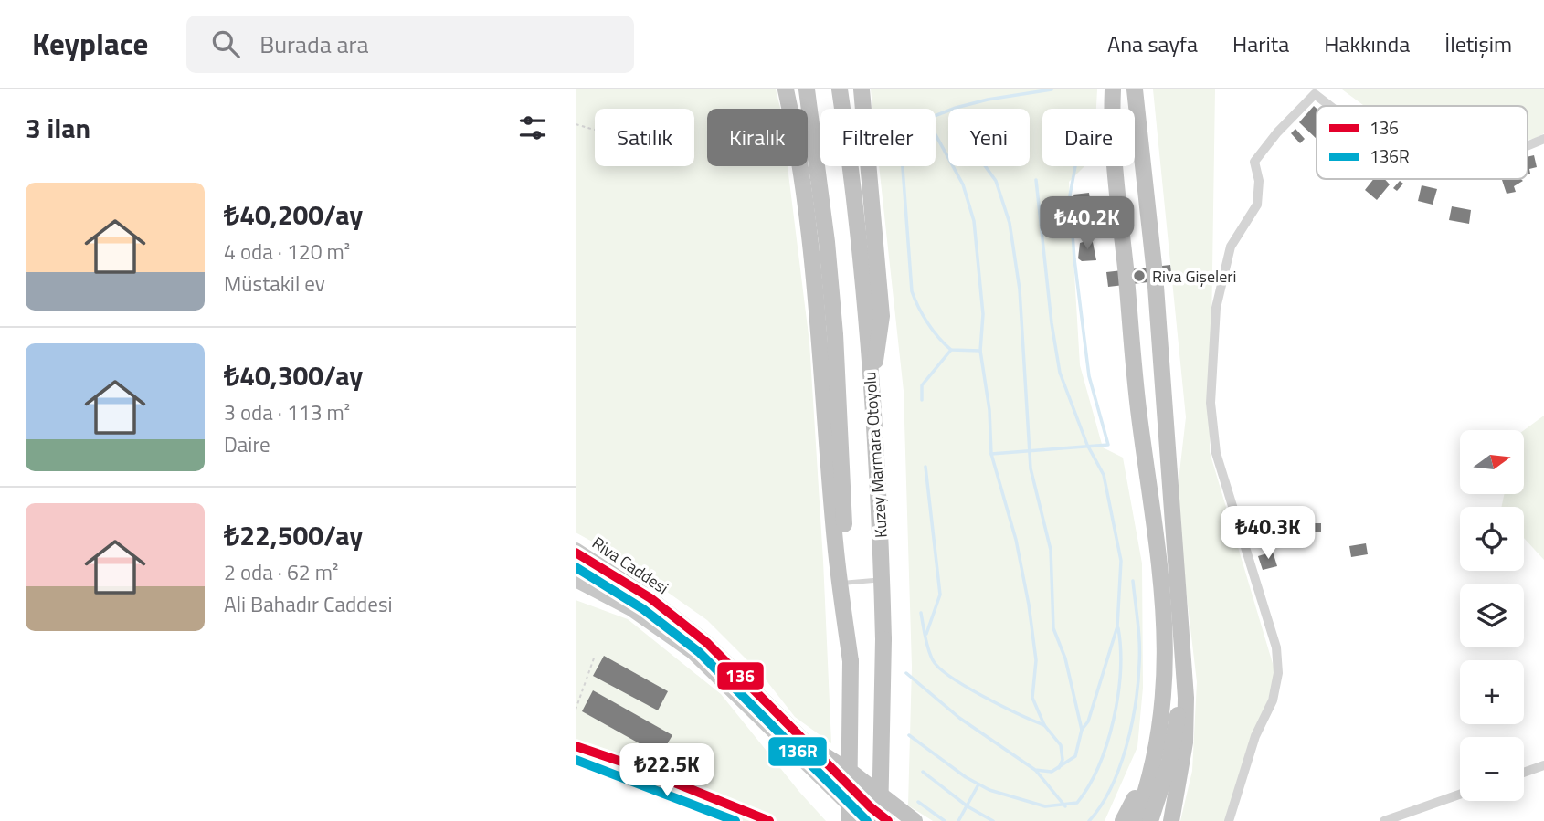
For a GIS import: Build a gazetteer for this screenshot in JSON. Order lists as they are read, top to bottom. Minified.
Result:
{"streets":{"highway":["Kuzey Marmara Otoyolu"],"main road":["Riva Caddesi"]},"places":["Riva Gişeleri"],"lines":["transit line 136","transit line 136R"],"legend":["136","136R"],"north":"right","page":{"header":"Keyplace","search":"Burada ara","nav":["Ana sayfa","Harita","Hakkında","İletişim"],"heading":"3 ilan","chip":["Satılık","Kiralık","Filtreler","Yeni","Daire"],"list":[{"name":"₺40,200/ay","note":"4 oda · 120 m² · Müstakil ev"},{"name":"₺40,300/ay","note":"3 oda · 113 m² · Daire"},{"name":"₺22,500/ay","note":"2 oda · 62 m² · Ali Bahadır Caddesi"}],"price":["₺40.2K","₺40.3K","₺22.5K"],"map_buttons":["+","−"]}}
